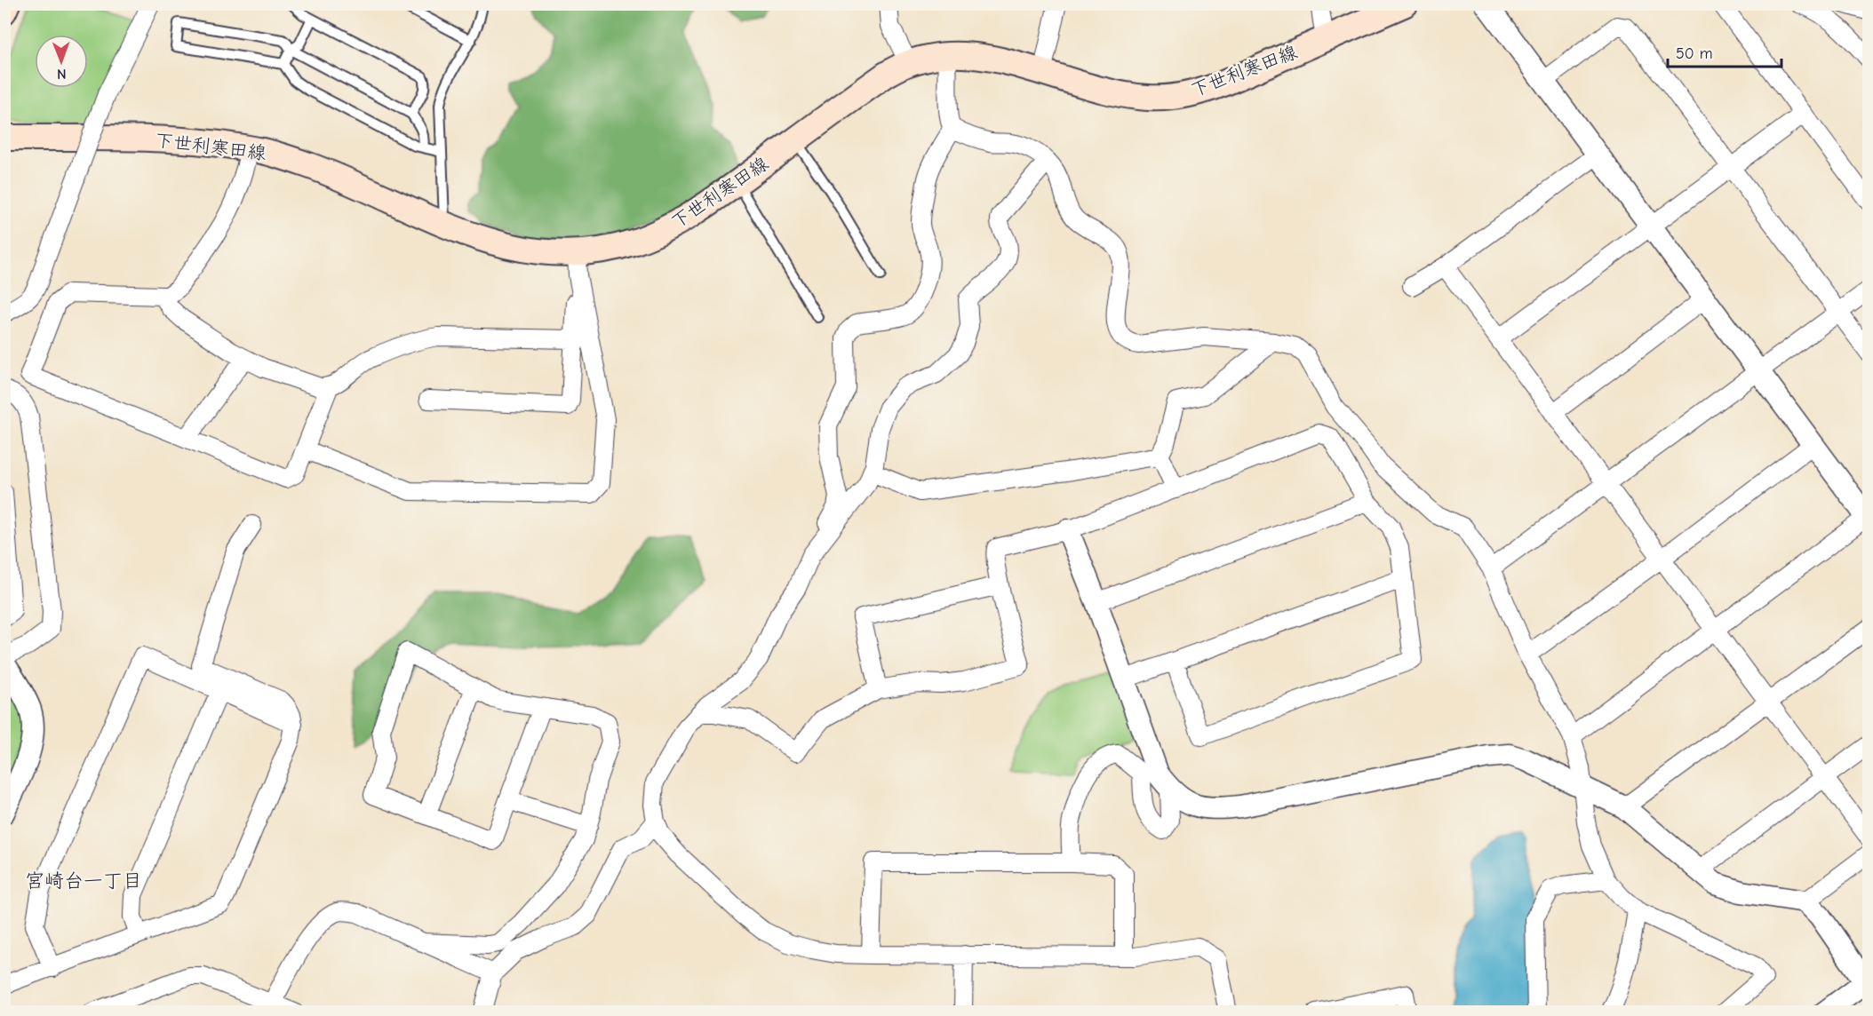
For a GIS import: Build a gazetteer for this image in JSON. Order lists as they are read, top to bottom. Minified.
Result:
{"streets":{"main road":["下世利寒田線"]},"districts":["宮崎台一丁目"],"scale_bar":"50 m","north":"bottom"}
